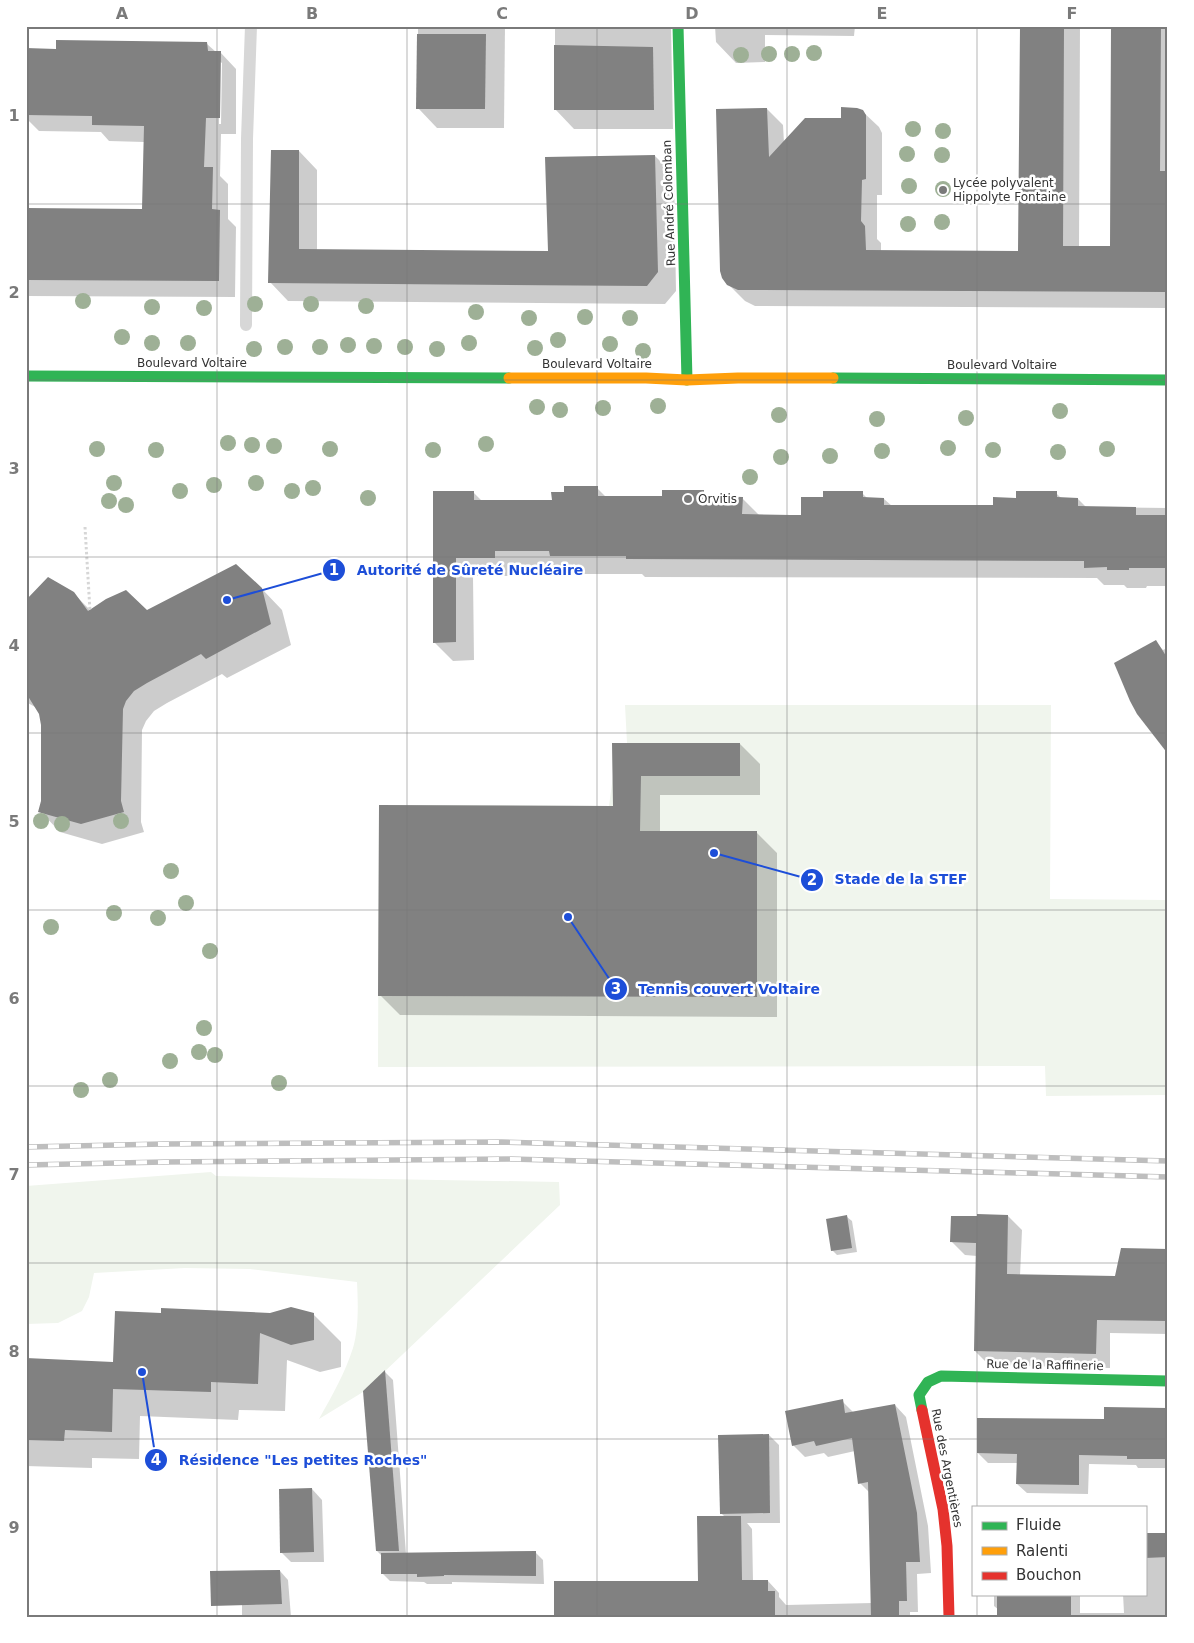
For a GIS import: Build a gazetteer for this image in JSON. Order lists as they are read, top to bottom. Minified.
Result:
{"streets":{"street":["Rue André Colomban","Boulevard Voltaire","Rue de la Raffinerie","Rue des Argentières"]},"crossings":[["Rue André Colomban","Boulevard Voltaire"],["Rue de la Raffinerie","Rue des Argentières"]],"places":["Lycée polyvalent Hippolyte Fontaine","Orvitis","Autorité de Sûreté Nucléaire","Stade de la STEF","Tennis couvert Voltaire","Résidence \"Les petites Roches\""],"legend":["Fluide","Ralenti","Bouchon"],"grid":{"columns":["A","B","C","D","E","F"],"rows":["1","2","3","4","5","6","7","8","9"]}}
